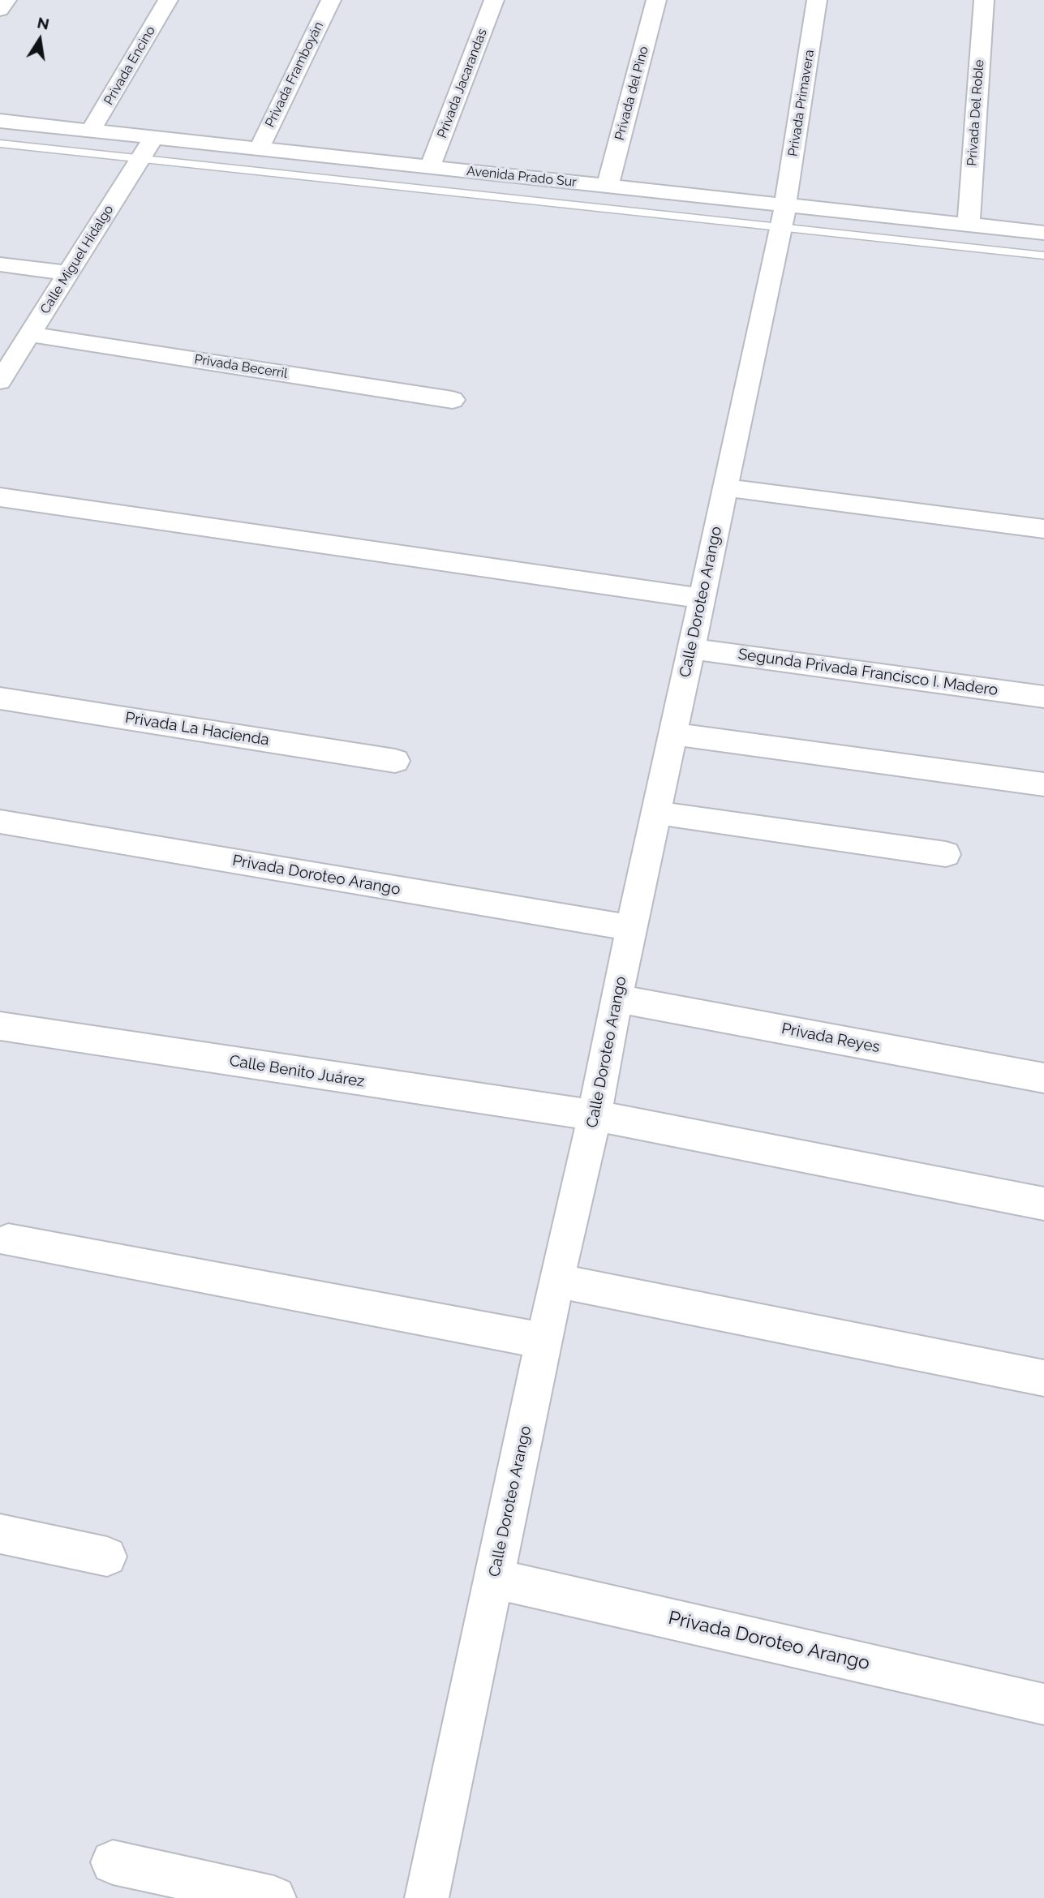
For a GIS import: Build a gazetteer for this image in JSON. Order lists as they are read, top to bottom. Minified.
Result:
{"streets":{"street":["Privada Encino","Privada Framboyán","Privada Jacarandas","Privada del Pino","Privada Primavera","Privada Del Roble","Avenida Prado Sur","Calle Miguel Hidalgo","Privada Becerril","Calle Doroteo Arango","Segunda Privada Francisco I. Madero","Privada La Hacienda","Privada Doroteo Arango","Privada Reyes","Calle Benito Juárez"]},"crossings":[["Privada Encino","Avenida Prado Sur"],["Privada Framboyán","Avenida Prado Sur"],["Privada Jacarandas","Avenida Prado Sur"],["Privada del Pino","Avenida Prado Sur"],["Privada Primavera","Avenida Prado Sur"],["Privada Primavera","Calle Doroteo Arango"],["Privada Del Roble","Avenida Prado Sur"],["Avenida Prado Sur","Calle Miguel Hidalgo"],["Avenida Prado Sur","Calle Doroteo Arango"],["Calle Miguel Hidalgo","Privada Becerril"],["Calle Doroteo Arango","Segunda Privada Francisco I. Madero"],["Calle Doroteo Arango","Privada Doroteo Arango"],["Calle Doroteo Arango","Privada Reyes"],["Calle Doroteo Arango","Calle Benito Juárez"]],"north":"top"}
